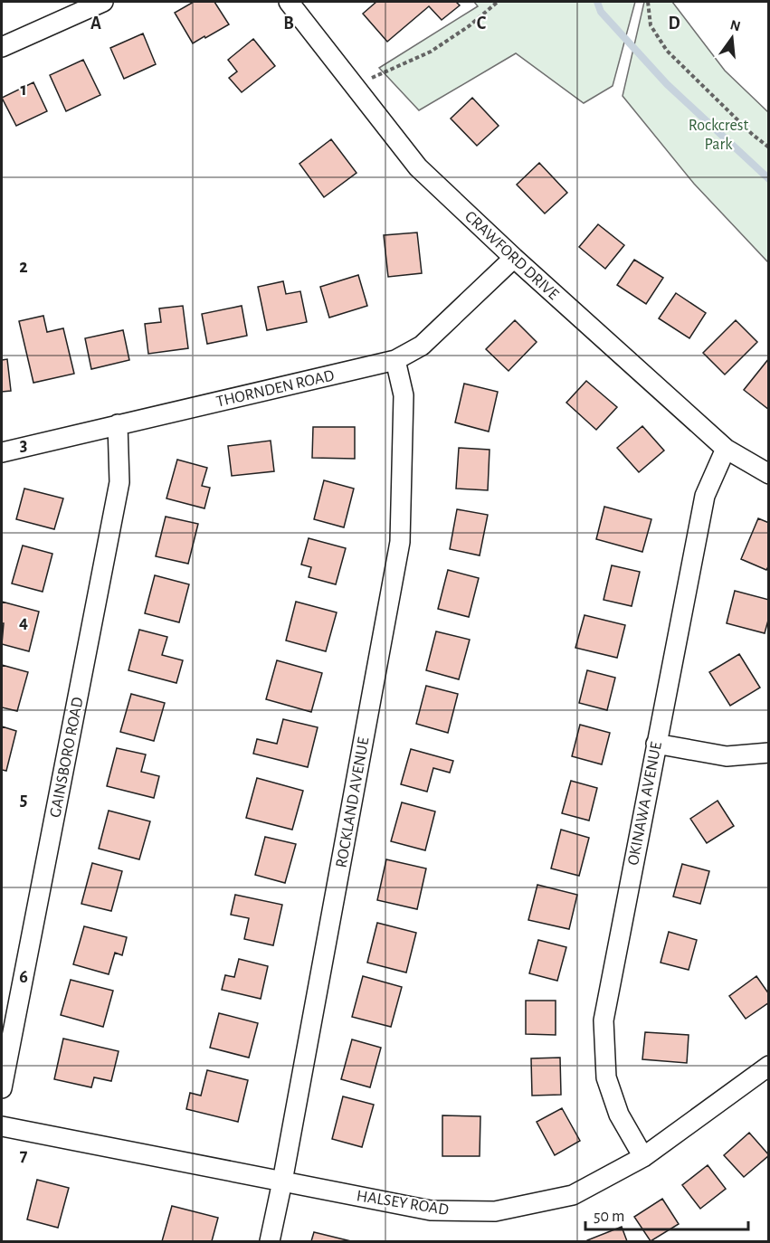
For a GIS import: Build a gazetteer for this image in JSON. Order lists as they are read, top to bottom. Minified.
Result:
{"streets":{"street":["CRAWFORD DRIVE","THORNDEN ROAD","GAINSBORO ROAD","ROCKLAND AVENUE","OKINAWA AVENUE","HALSEY ROAD"]},"crossings":[["CRAWFORD DRIVE","THORNDEN ROAD"],["CRAWFORD DRIVE","OKINAWA AVENUE"],["THORNDEN ROAD","GAINSBORO ROAD"],["THORNDEN ROAD","ROCKLAND AVENUE"],["ROCKLAND AVENUE","HALSEY ROAD"],["OKINAWA AVENUE","HALSEY ROAD"]],"parks":["Rockcrest Park"],"scale_bar":"50 m","north":"top","grid":{"columns":["A","B","C","D"],"rows":["1","2","3","4","5","6","7"]}}
